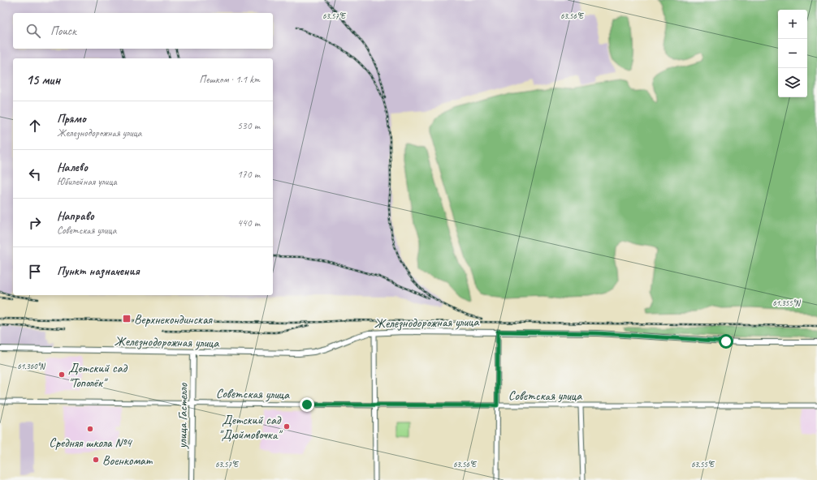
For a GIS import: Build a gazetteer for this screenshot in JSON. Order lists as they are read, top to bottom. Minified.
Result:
{"streets":{"main road":["Железнодорожная улица","улица Гастелло"],"street":["Советская улица"]},"crossings":[["Железнодорожная улица","улица Гастелло"],["Советская улица","улица Гастелло"]],"places":{"transit":["Верхнекондинская"],"other":["Детский сад \"Тополёк\"","Детский сад \"Дюймовочка\"","Средняя школа №4","Военкомат"]},"page":{"map_buttons":["+","−"],"search":"Поиск","heading":["15 мин","Пешком · 1.1 km"],"list":[["Прямо","Железнодорожная улица","530 m"],["Налево","Юбилейная улица","170 m"],["Направо","Советская улица","440 m"],"Пункт назначения"]},"coordinates":["63.57°E","63.56°E","61.355°N","61.360°N","63.55°E"]}
